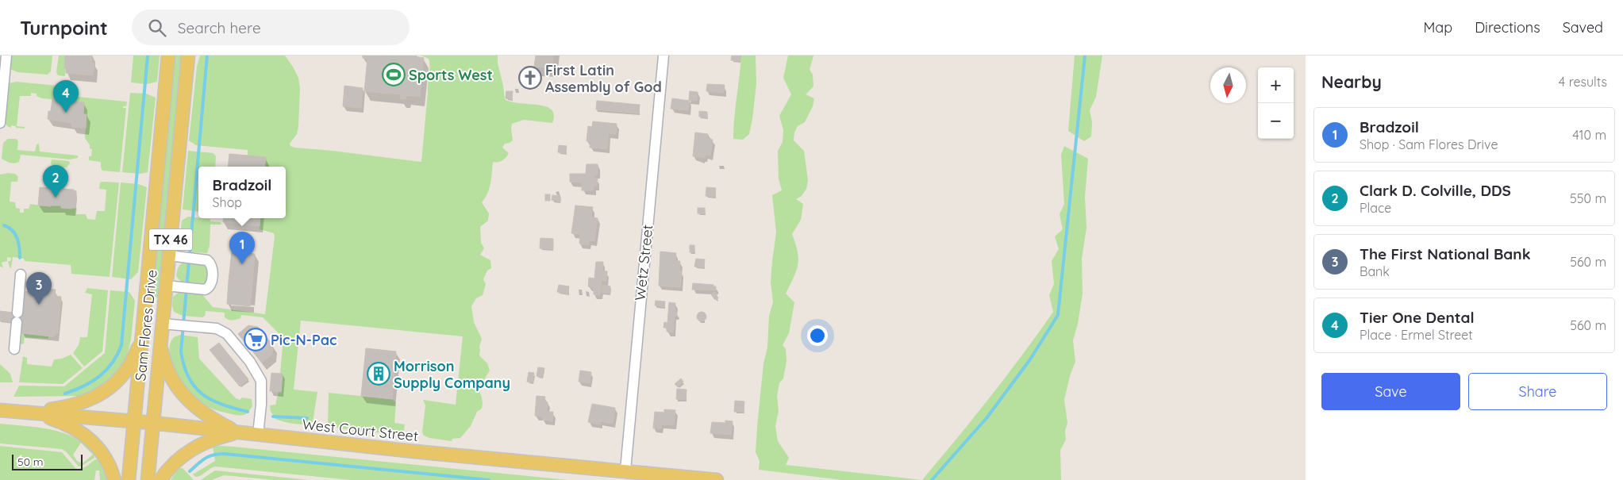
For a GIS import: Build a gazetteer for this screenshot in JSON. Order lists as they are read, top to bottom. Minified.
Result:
{"streets":{"main road":["TX 46","Sam Flores Drive","West Court Street"],"street":["Wetz Street"]},"crossings":[["Wetz Street","West Court Street"],["Sam Flores Drive","West Court Street"]],"places":{"sports":["Sports West"],"church":["First Latin Assembly of God"],"supermarket":["Pic-N-Pac"],"building":["Morrison Supply Company"]},"scale_bar":"50 m","north":"bottom","page":{"header":"Turnpoint","search":"Search here","nav":["Map","Directions","Saved"],"heading":["Nearby","4 results"],"map_buttons":["+","−"],"pins":["4","2","1","3"],"list":[{"mark":"1","name":"Bradzoil","note":"Shop · Sam Flores Drive","value":"410 m"},{"mark":"2","name":"Clark D. Colville, DDS","note":"Place","value":"550 m"},{"mark":"3","name":"The First National Bank","note":"Bank","value":"560 m"},{"mark":"4","name":"Tier One Dental","note":"Place · Ermel Street","value":"560 m"}],"popup":["Bradzoil","Shop"],"buttons":["Save","Share"],"scale":"50 m"}}
